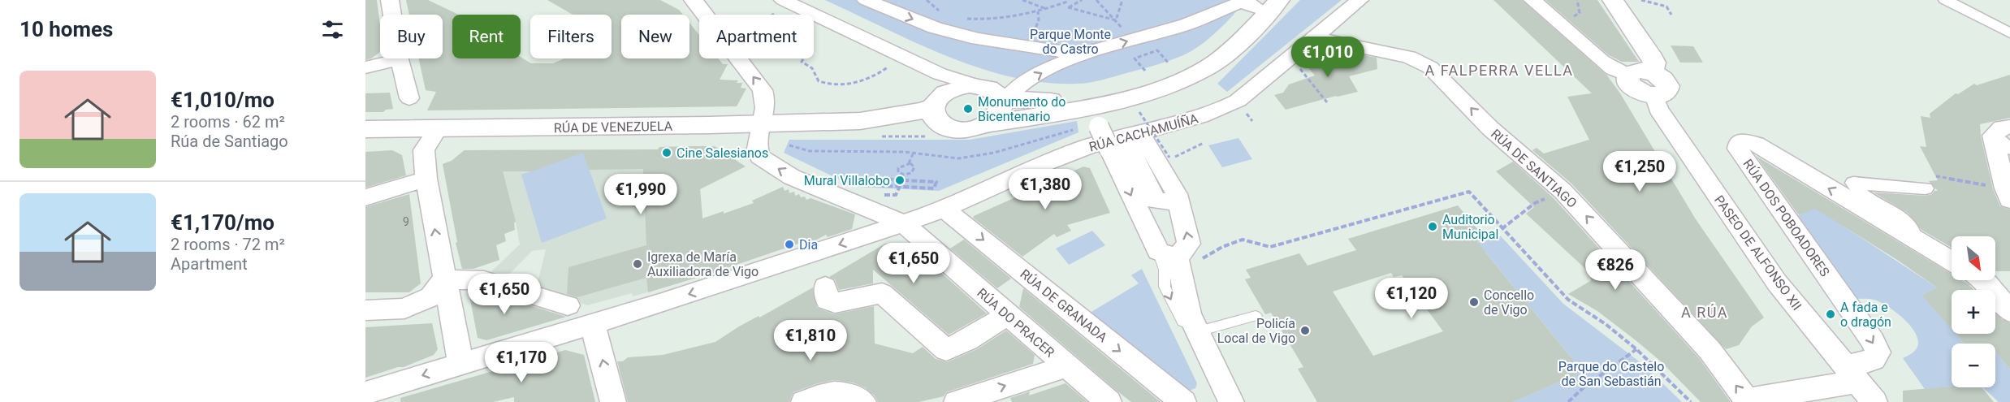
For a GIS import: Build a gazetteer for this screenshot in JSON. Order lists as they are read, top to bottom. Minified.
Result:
{"streets":{"main road":["RÚA DE VENEZUELA"],"street":["RÚA CACHAMUÍÑA","RÚA DE SANTIAGO","RÚA DOS POBOADORES","PASEO DE ALFONSO XII","RÚA DE GRANADA","RÚA DO PRACER"]},"crossings":[["RÚA DE VENEZUELA","RÚA DO PRACER"],["RÚA CACHAMUÍÑA","RÚA DE SANTIAGO"],["RÚA CACHAMUÍÑA","RÚA DE GRANADA"],["RÚA CACHAMUÍÑA","RÚA DO PRACER"],["RÚA DOS POBOADORES","PASEO DE ALFONSO XII"]],"one_way":["RÚA DE SANTIAGO"],"districts":["A FALPERRA VELLA","A RÚA"],"parks":["Parque Monte do Castro","Parque do Castelo de San Sebastián"],"places":["Monumento do Bicentenario","Cine Salesianos","Mural Villalobo","Auditorio Municipal","Dia","Igrexa de María Auxiliadora de Vigo","Concello de Vigo","A fada e o dragón","Policía Local de Vigo"],"house_numbers":["9"],"north":"bottom right","page":{"heading":"10 homes","chip":["Buy","Rent","Filters","New","Apartment"],"price":["€1,010","€1,250","€1,380","€1,990","€1,650","€826","€1,650","€1,120","€1,810","€1,170"],"list":[{"name":"€1,010/mo","note":"2 rooms · 62 m² · Rúa de Santiago"},{"name":"€1,170/mo","note":"2 rooms · 72 m² · Apartment"}],"map_buttons":["+","−"]}}
